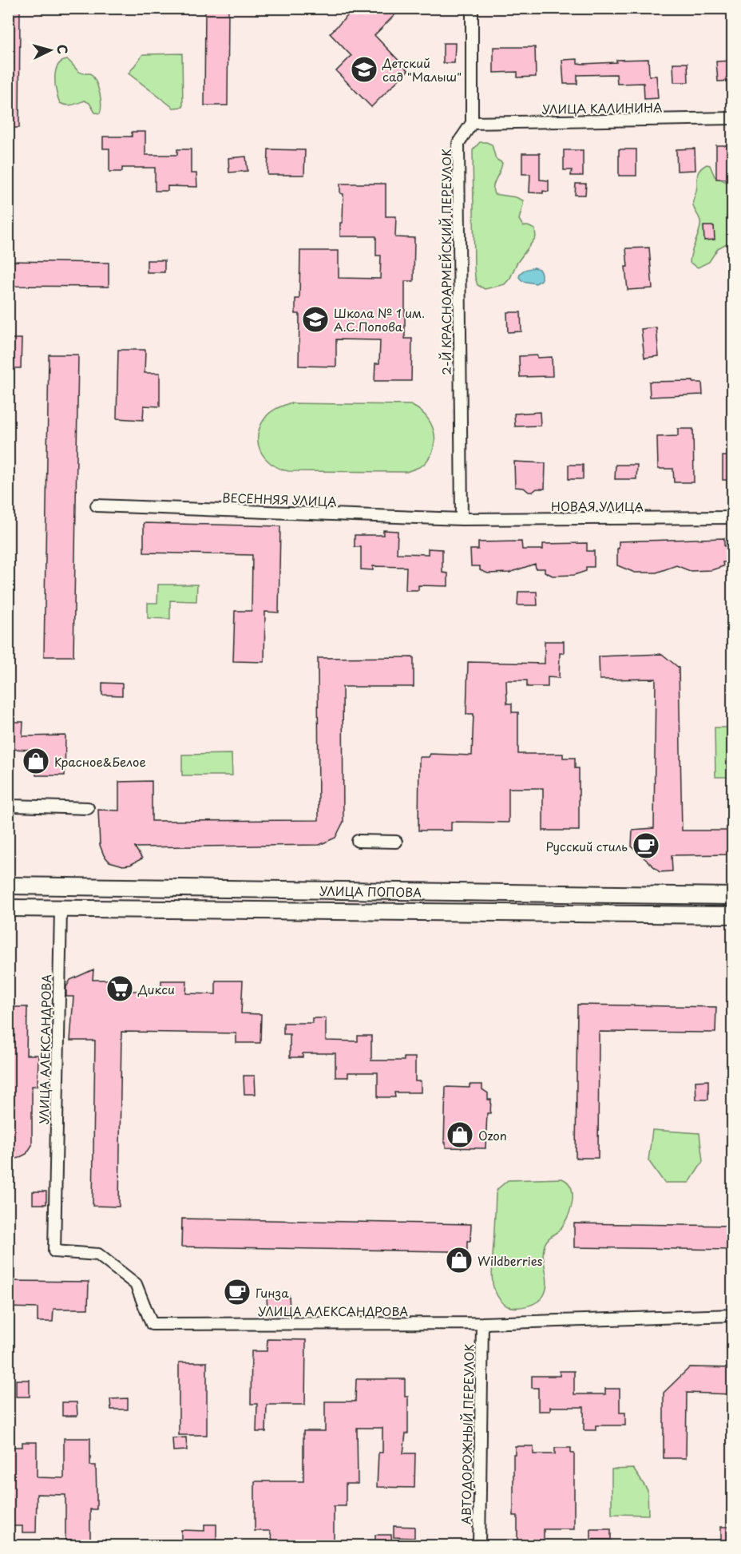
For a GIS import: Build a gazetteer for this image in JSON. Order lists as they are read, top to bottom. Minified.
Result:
{"streets":{"main road":["УЛИЦА ПОПОВА"],"street":["УЛИЦА КАЛИНИНА","2-Й КРАСНОАРМЕЙСКИЙ ПЕРЕУЛОК","ВЕСЕННЯЯ УЛИЦА","НОВАЯ УЛИЦА","УЛИЦА АЛЕКСАНДРОВА","АВТОДОРОЖНЫЙ ПЕРЕУЛОК"]},"crossings":[["УЛИЦА КАЛИНИНА","2-Й КРАСНОАРМЕЙСКИЙ ПЕРЕУЛОК"],["2-Й КРАСНОАРМЕЙСКИЙ ПЕРЕУЛОК","ВЕСЕННЯЯ УЛИЦА"],["2-Й КРАСНОАРМЕЙСКИЙ ПЕРЕУЛОК","НОВАЯ УЛИЦА"],["ВЕСЕННЯЯ УЛИЦА","НОВАЯ УЛИЦА"],["УЛИЦА ПОПОВА","УЛИЦА АЛЕКСАНДРОВА"],["УЛИЦА АЛЕКСАНДРОВА","АВТОДОРОЖНЫЙ ПЕРЕУЛОК"]],"places":{"school or university":["Детский сад \"Малыш\"","Школа № 1 им. А.С.Попова"],"shop":["Красное&Белое","Ozon","Wildberries"],"cafe":["Русский стиль","Гинза"],"supermarket":["Дикси"]},"north":"right"}
